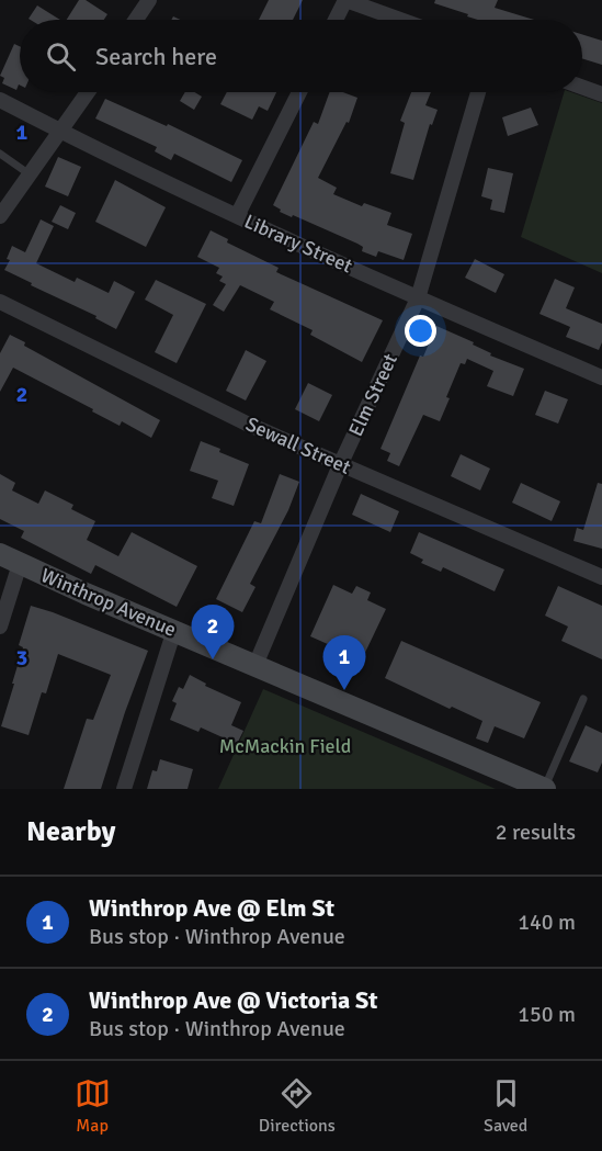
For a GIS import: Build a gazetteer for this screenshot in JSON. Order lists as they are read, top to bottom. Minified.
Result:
{"streets":{"main road":["Winthrop Avenue"],"street":["Library Street","Elm Street","Sewall Street"]},"crossings":[["Library Street","Elm Street"],["Elm Street","Sewall Street"],["Elm Street","Winthrop Avenue"]],"parks":["McMackin Field"],"page":{"search":"Search here","pins":["2","1"],"heading":["Nearby","2 results"],"list":[{"mark":"1","name":"Winthrop Ave @ Elm St","note":"Bus stop · Winthrop Avenue","value":"140 m"},{"mark":"2","name":"Winthrop Ave @ Victoria St","note":"Bus stop · Winthrop Avenue","value":"150 m"}],"nav":["Map","Directions","Saved"]},"grid":{"rows":["1","2","3"]}}
